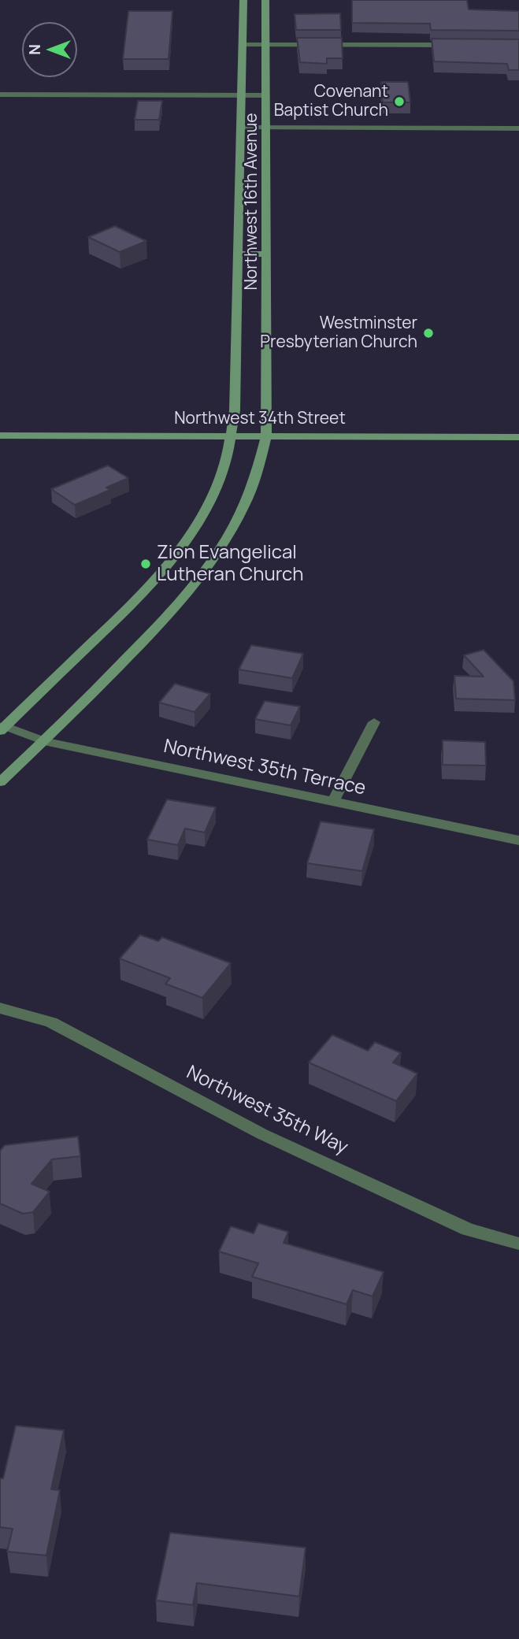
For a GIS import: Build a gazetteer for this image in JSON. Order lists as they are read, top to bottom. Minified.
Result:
{"streets":{"main road":["Northwest 16th Avenue","Northwest 34th Street"],"street":["Northwest 35th Terrace","Northwest 35th Way"]},"crossings":[["Northwest 16th Avenue","Northwest 34th Street"],["Northwest 16th Avenue","Northwest 35th Terrace"]],"places":["Covenant Baptist Church","Westminster Presbyterian Church","Zion Evangelical Lutheran Church"],"north":"left"}
